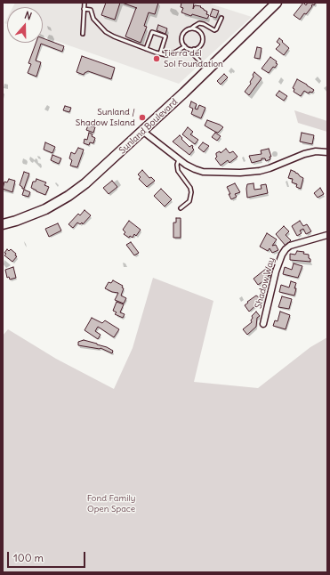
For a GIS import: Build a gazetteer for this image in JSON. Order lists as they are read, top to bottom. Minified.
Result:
{"streets":{"main road":["Sunland Boulevard"],"street":["Shadow Way"]},"parks":["Fond Family Open Space"],"places":["Tierra del Sol Foundation","Sunland / Shadow Island"],"scale_bar":"100 m","north":"top"}
